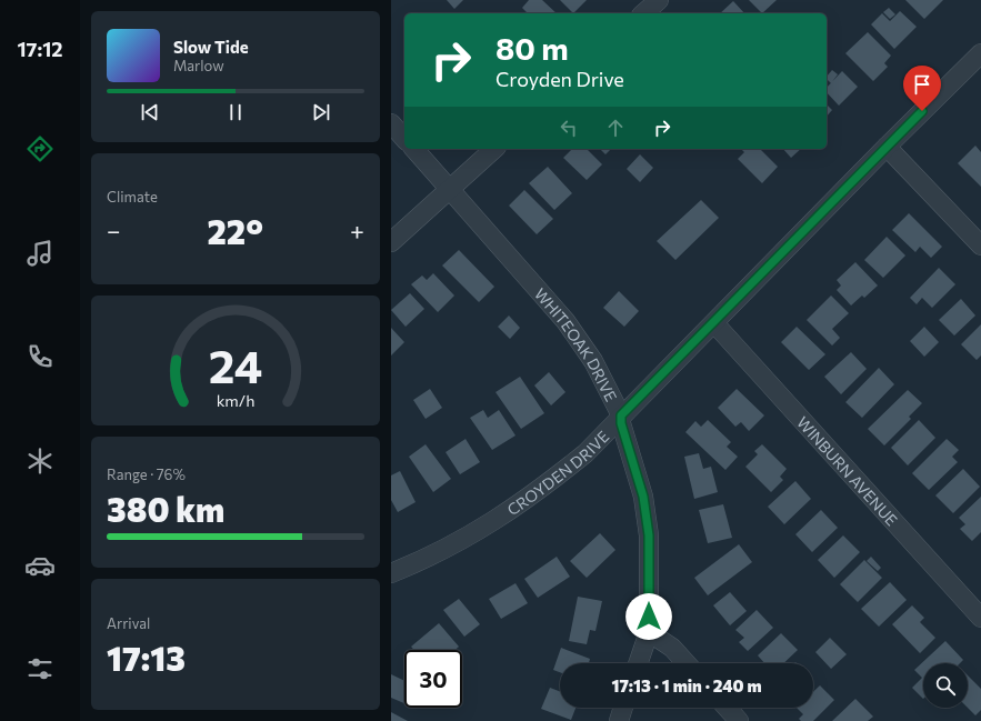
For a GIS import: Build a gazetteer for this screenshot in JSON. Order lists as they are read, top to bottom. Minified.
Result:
{"streets":{"street":["WHITEOAK DRIVE","WINBURN AVENUE","CROYDEN DRIVE"]},"crossings":[["WHITEOAK DRIVE","CROYDEN DRIVE"],["WINBURN AVENUE","CROYDEN DRIVE"]],"page":{"tabs":"17:12","turn":["80 m","Croyden Drive"],"song":["Slow Tide","Marlow"],"tile":["Climate",["Range · 76%","380 km"],["Arrival","17:13"]],"heat":["−","22°","+"],"limit":"30","trip":"17:13 · 1 min · 240 m","gauge":["24","km/h"]}}
